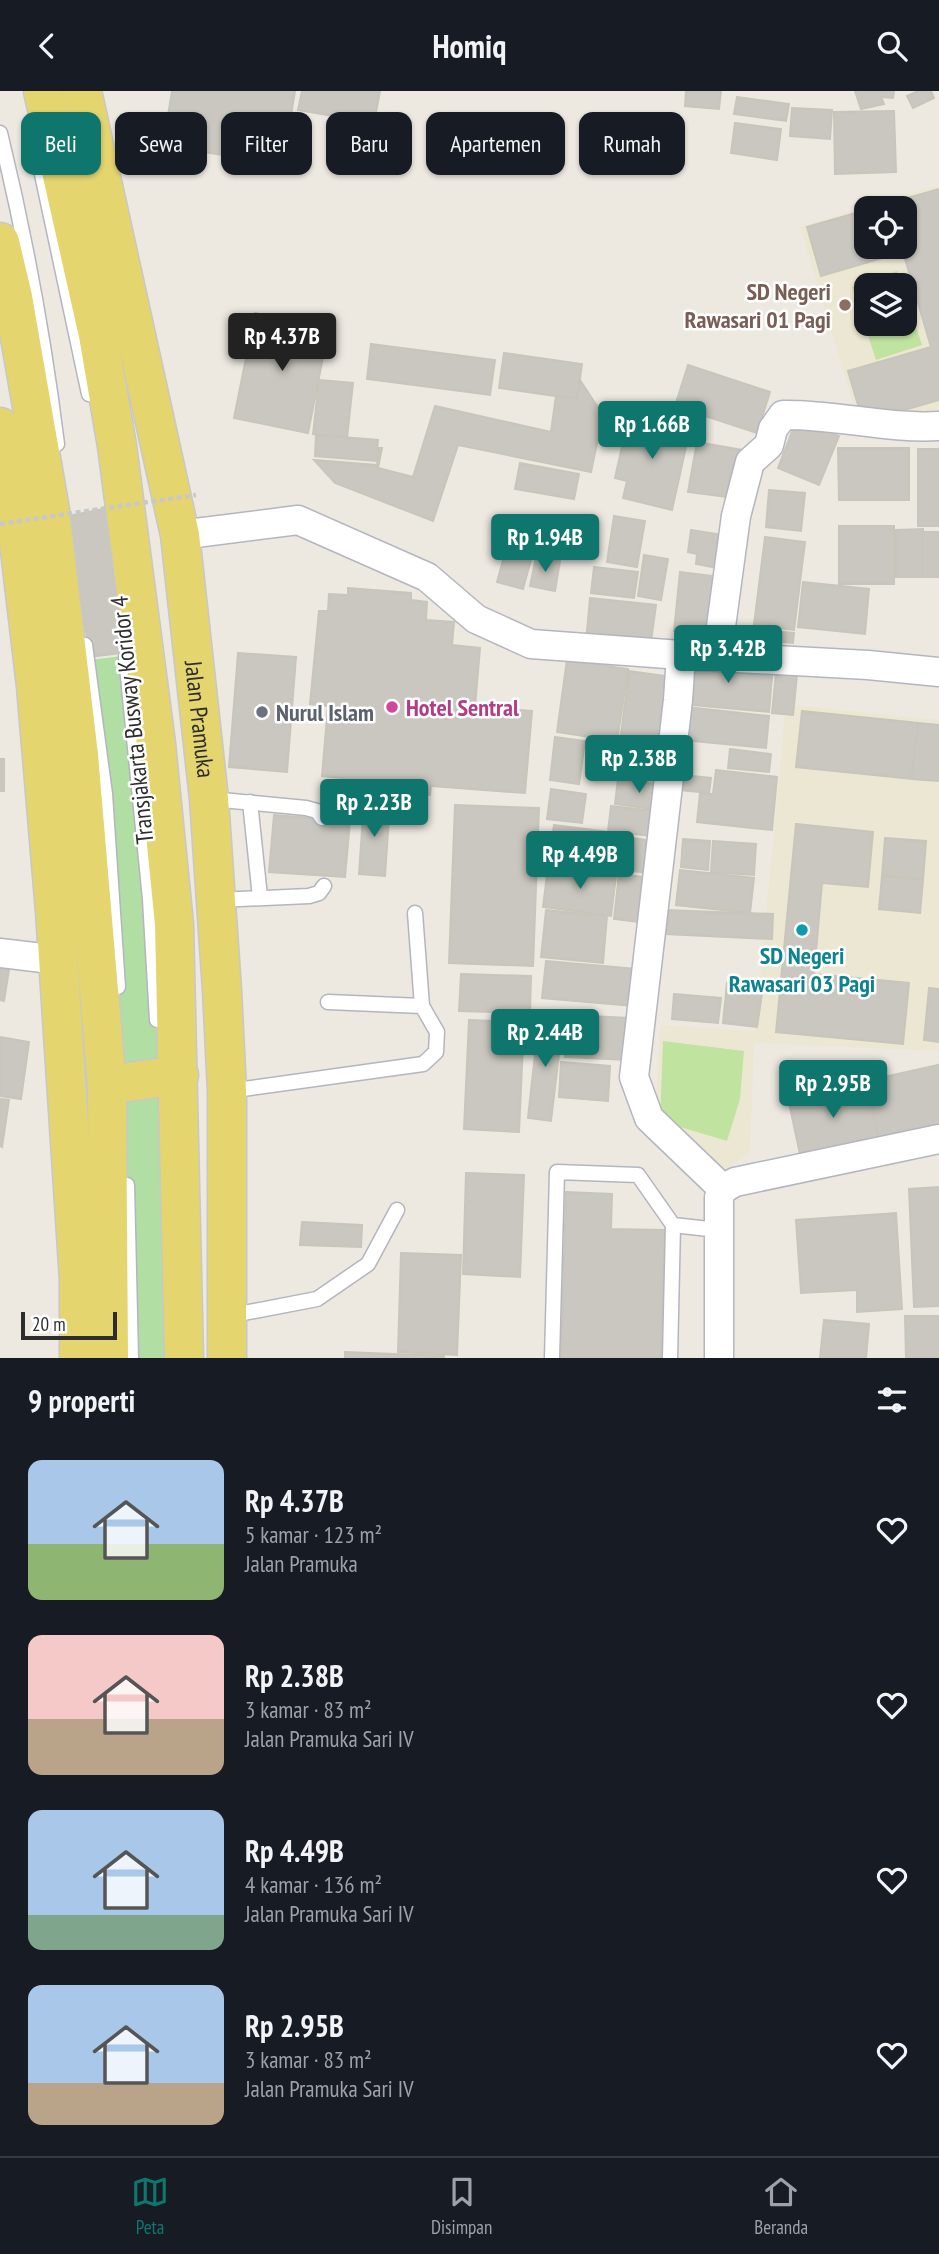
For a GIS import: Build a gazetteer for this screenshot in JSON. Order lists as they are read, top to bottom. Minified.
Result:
{"streets":{"main road":["Jalan Pramuka"],"lane":["Transjakarta Busway Koridor 4"]},"places":["SD Negeri Rawasari 01 Pagi","Hotel Sentral","Nurul Islam","SD Negeri Rawasari 03 Pagi"],"scale_bar":"20 m","page":{"header":"Homiq","chip":["Beli","Sewa","Filter","Baru","Apartemen","Rumah"],"price":["Rp 4.37B","Rp 1.66B","Rp 1.94B","Rp 3.42B","Rp 2.38B","Rp 2.23B","Rp 4.49B","Rp 2.44B","Rp 2.95B"],"scale":"20 m","heading":"9 properti","list":[{"name":"Rp 4.37B","note":"5 kamar · 123 m² · Jalan Pramuka"},{"name":"Rp 2.38B","note":"3 kamar · 83 m² · Jalan Pramuka Sari IV"},{"name":"Rp 4.49B","note":"4 kamar · 136 m² · Jalan Pramuka Sari IV"},{"name":"Rp 2.95B","note":"3 kamar · 83 m² · Jalan Pramuka Sari IV"}],"tabs":["Peta","Disimpan","Beranda"]}}
